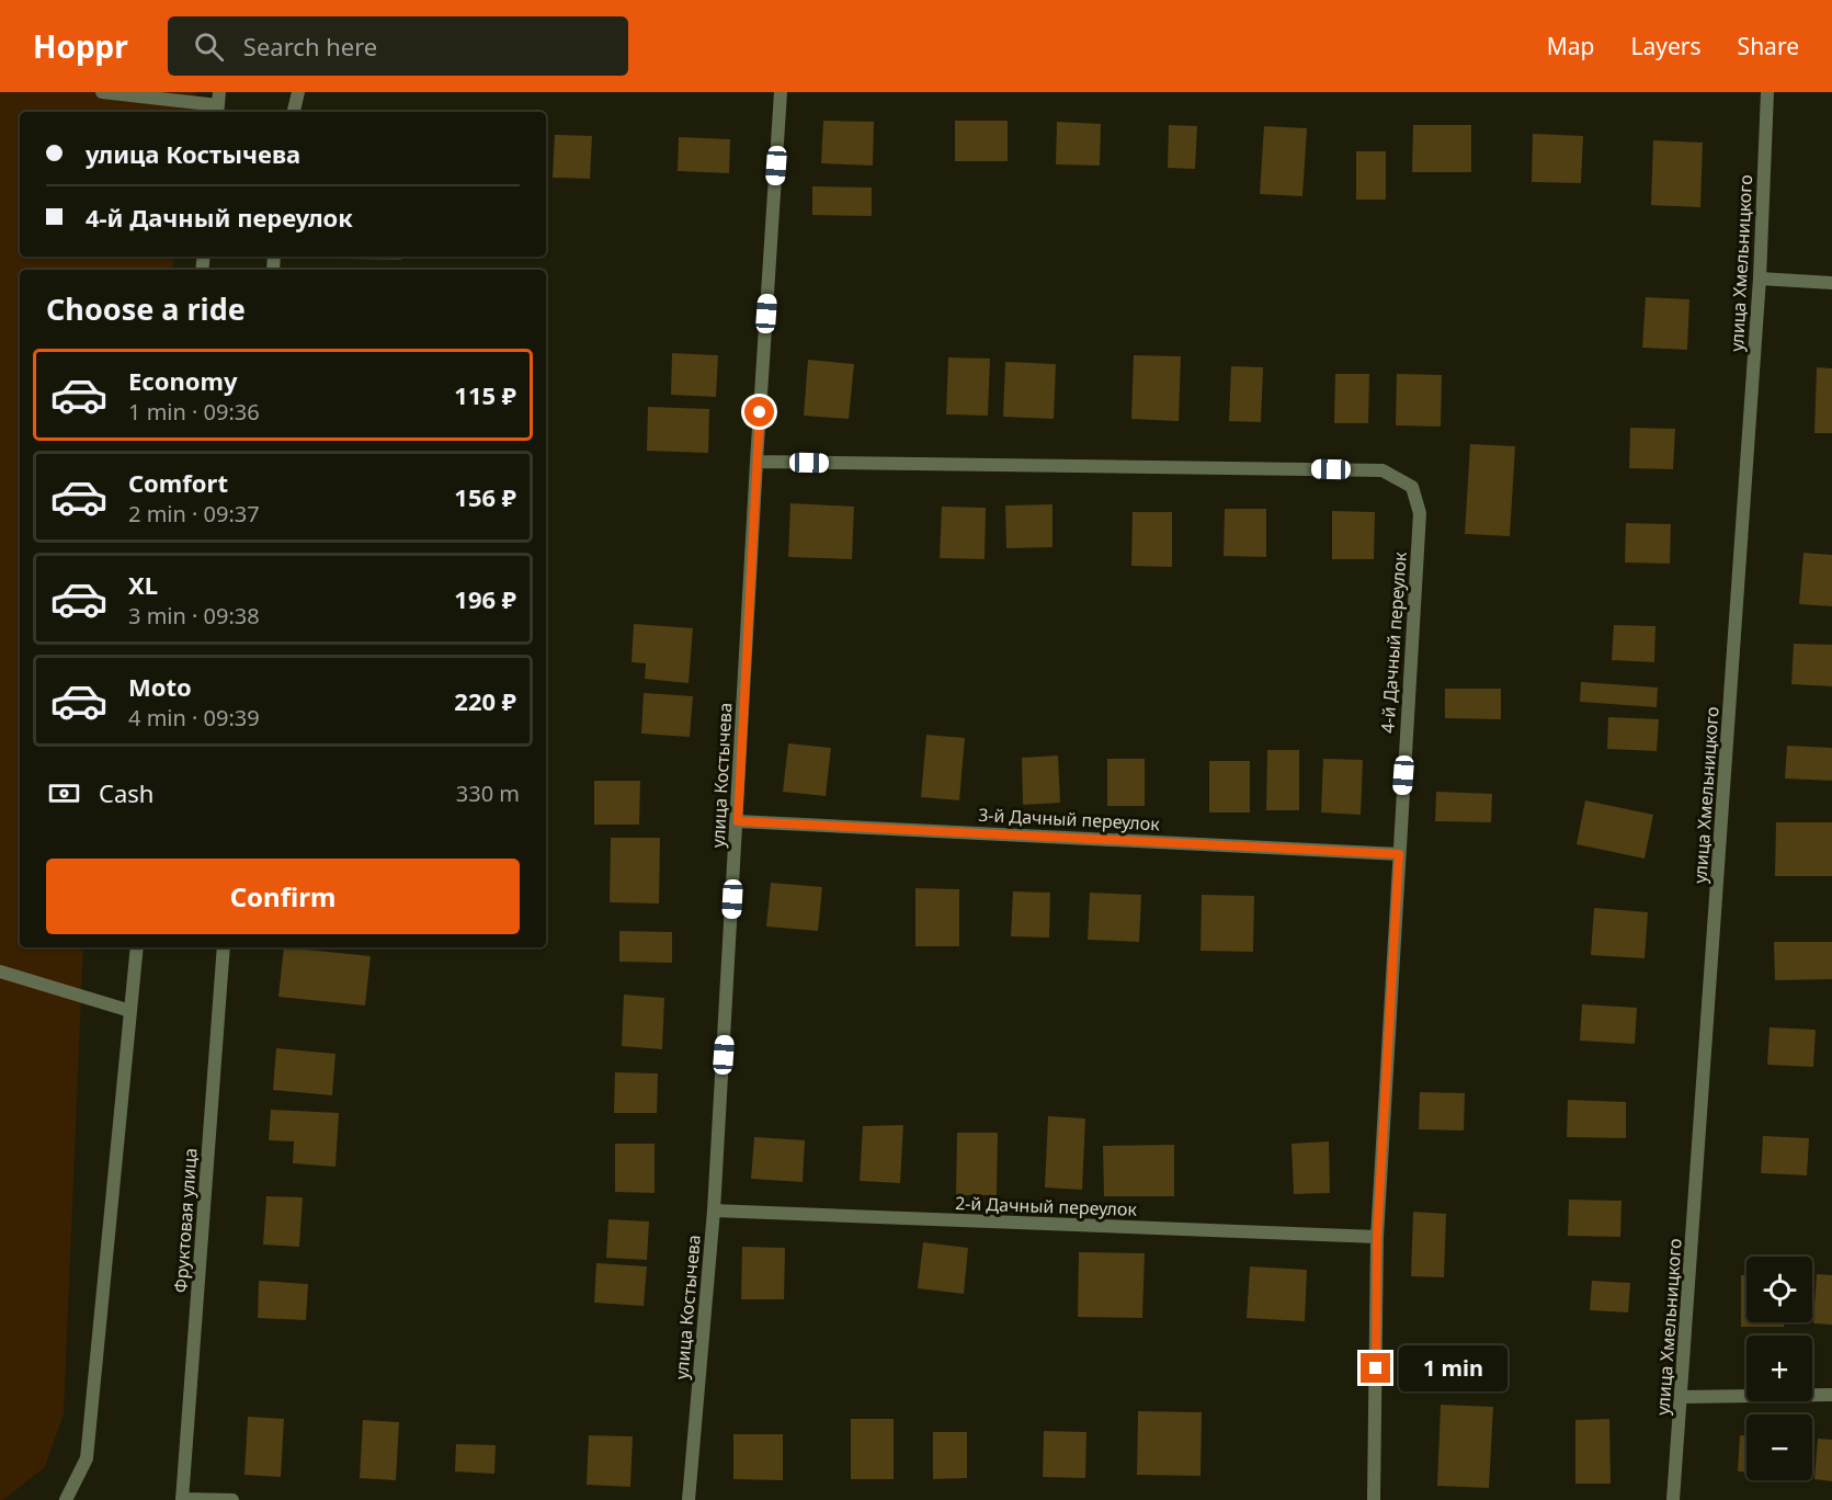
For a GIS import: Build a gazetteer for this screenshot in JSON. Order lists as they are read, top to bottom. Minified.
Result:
{"streets":{"street":["улица Хмельницкого","4-й Дачный переулок","улица Костычева","3-й Дачный переулок","2-й Дачный переулок","Фруктовая улица"]},"crossings":[["4-й Дачный переулок","улица Костычева"],["4-й Дачный переулок","3-й Дачный переулок"],["4-й Дачный переулок","2-й Дачный переулок"],["улица Костычева","3-й Дачный переулок"],["улица Костычева","2-й Дачный переулок"]],"page":{"header":"Hoppr","search":"Search here","nav":["Map","Layers","Share"],"banner":["улица Костычева","4-й Дачный переулок"],"heading":"Choose a ride","list":[{"name":"Economy","note":"1 min · 09:36","value":"115 ₽"},{"name":"Comfort","note":"2 min · 09:37","value":"156 ₽"},{"name":"XL","note":"3 min · 09:38","value":"196 ₽"},{"name":"Moto","note":"4 min · 09:39","value":"220 ₽"}],"pay":["Cash","330 m"],"buttons":"Confirm","map_buttons":["+","−"],"bubble":"1 min"}}
